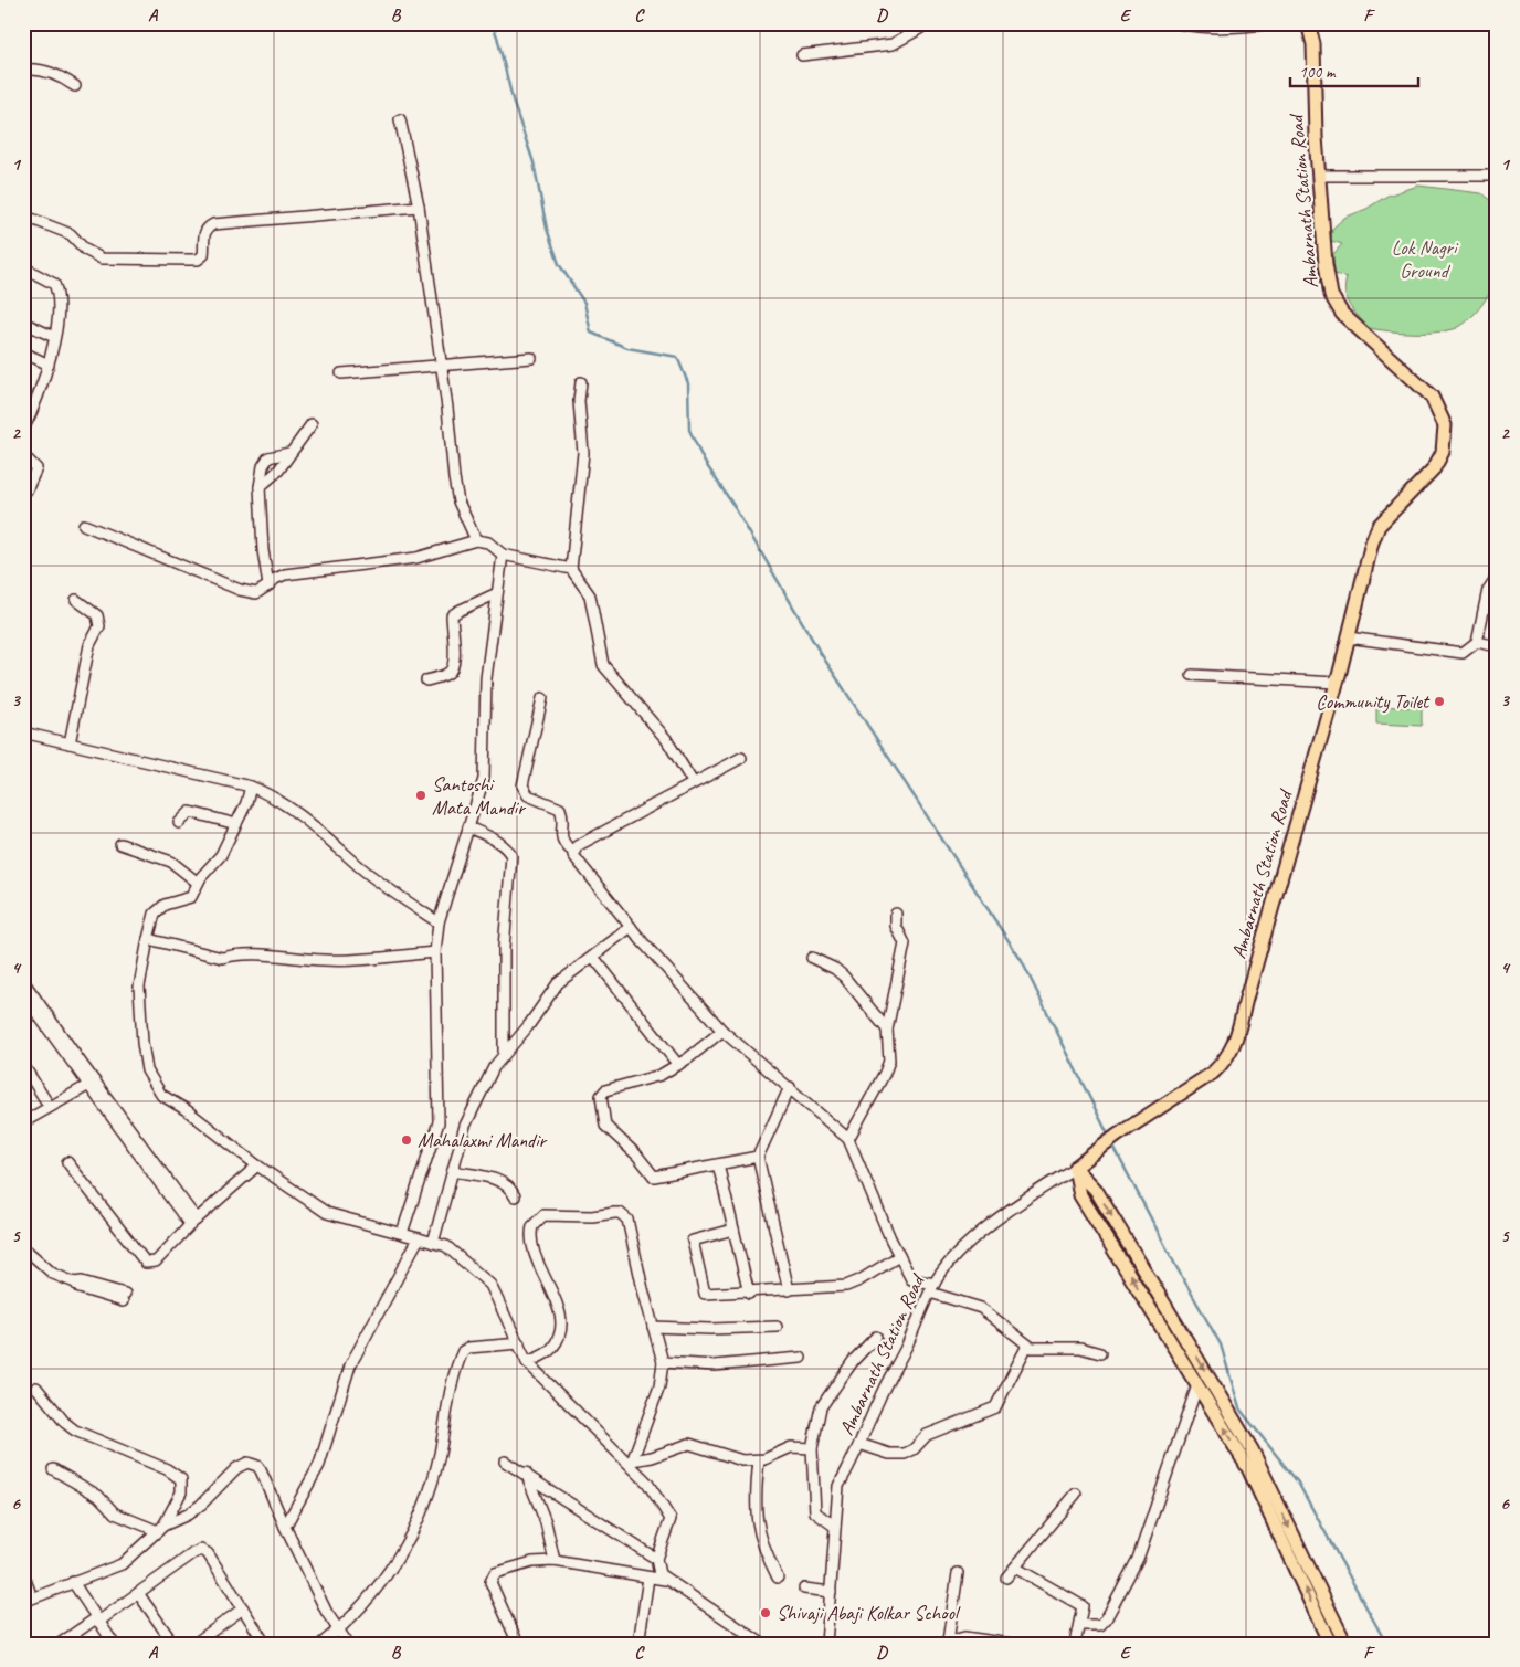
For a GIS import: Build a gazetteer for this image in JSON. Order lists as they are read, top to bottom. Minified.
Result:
{"streets":{"main road":["Ambarnath Station Road"]},"parks":["Lok Nagri Ground"],"places":["Community Toilet","Santoshi Mata Mandir","Mahalaxmi Mandir","Shivaji Abaji Kolkar School"],"scale_bar":"100 m","grid":{"columns":["A","B","C","D","E","F"],"rows":["1","2","3","4","5","6"]}}
